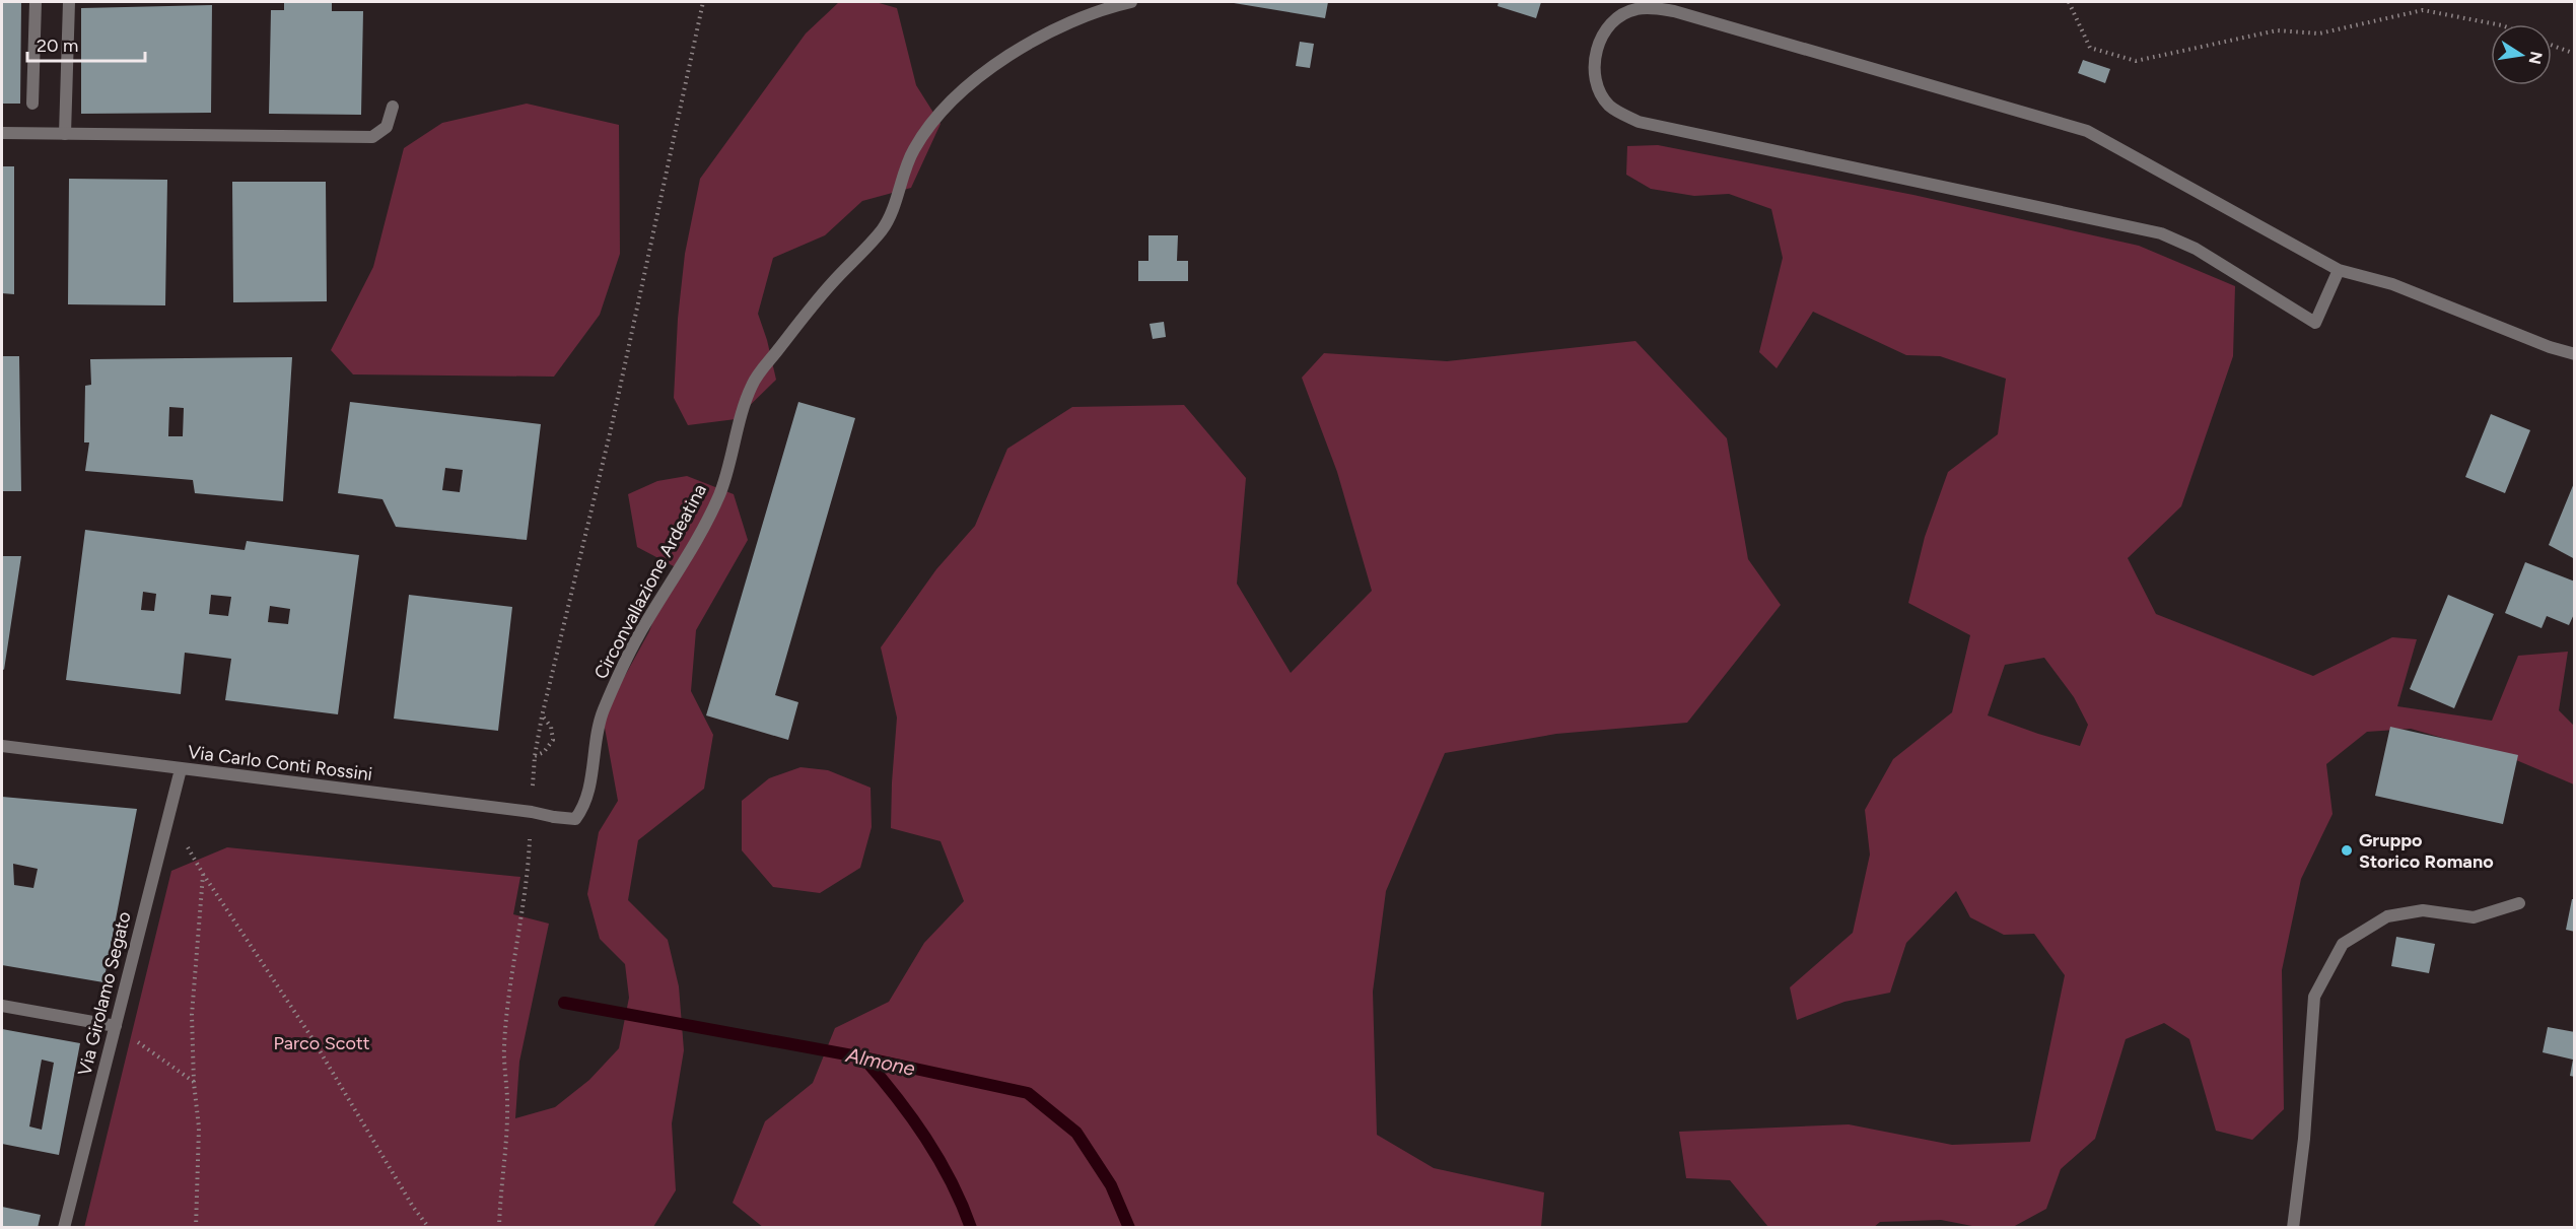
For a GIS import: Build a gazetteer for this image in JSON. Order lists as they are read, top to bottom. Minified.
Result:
{"streets":{"street":["Circonvallazione Ardeatina","Via Carlo Conti Rossini","Via Girolamo Segato"]},"crossings":[["Circonvallazione Ardeatina","Via Carlo Conti Rossini"],["Via Carlo Conti Rossini","Via Girolamo Segato"]],"water":["Almone"],"parks":["Parco Scott"],"places":["Gruppo Storico Romano"],"scale_bar":"20 m","north":"right"}
